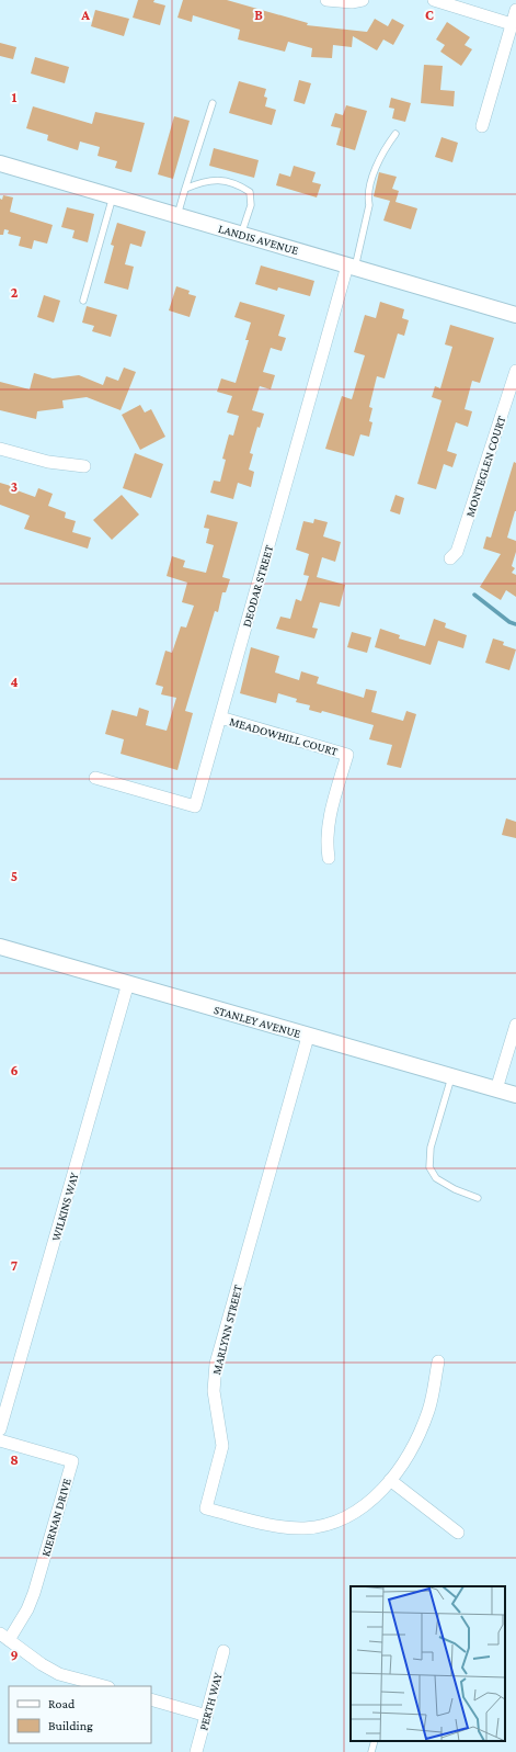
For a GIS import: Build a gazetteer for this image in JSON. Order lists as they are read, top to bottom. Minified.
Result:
{"streets":{"street":["LANDIS AVENUE","MONTEGLEN COURT","DEODAR STREET","MEADOWHILL COURT","STANLEY AVENUE","WILKINS WAY","MARLYNN STREET","KIERNAN DRIVE","PERTH WAY"]},"crossings":[["LANDIS AVENUE","DEODAR STREET"],["DEODAR STREET","MEADOWHILL COURT"],["STANLEY AVENUE","WILKINS WAY"],["STANLEY AVENUE","MARLYNN STREET"]],"legend":["Road","Building"],"grid":{"columns":["A","B","C"],"rows":["1","2","3","4","5","6","7","8","9"]}}
